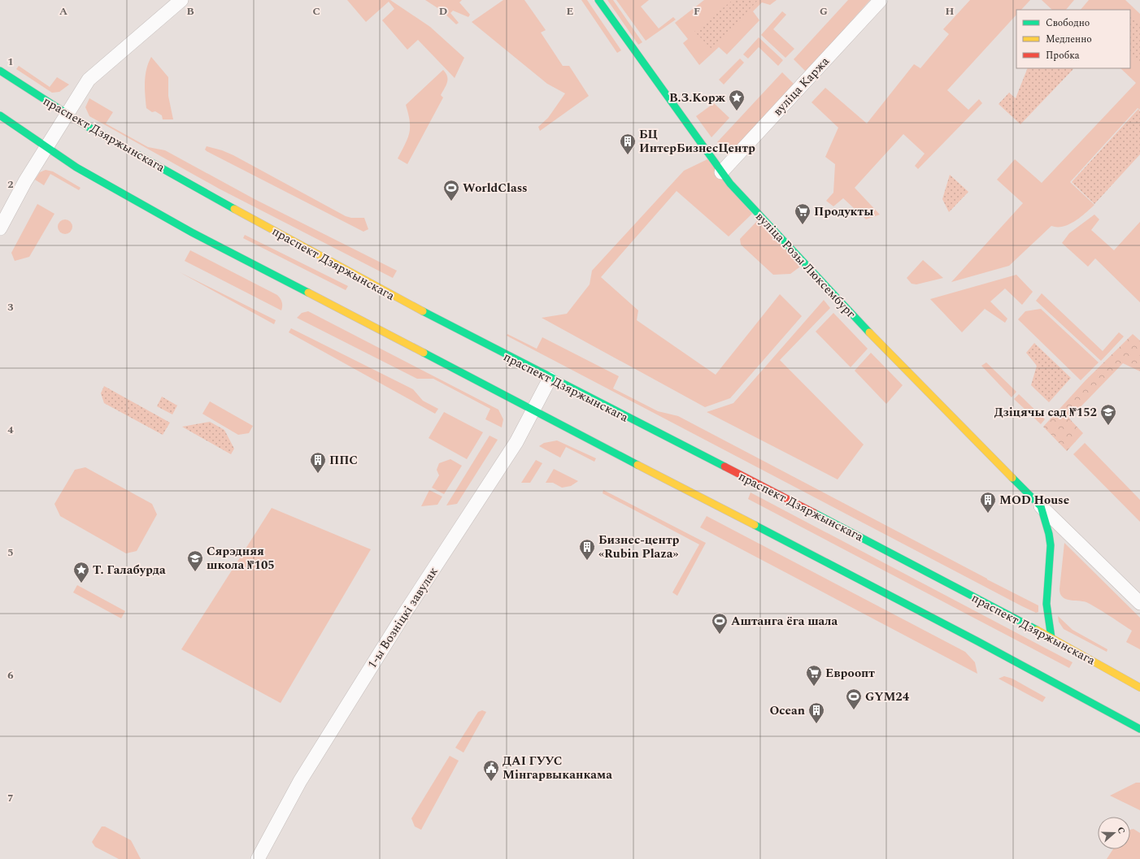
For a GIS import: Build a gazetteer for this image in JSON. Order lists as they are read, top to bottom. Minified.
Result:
{"streets":{"main road":["праспект Дзяржынскага","вуліца Розы Люксембург"],"street":["вуліца Каржа","1-ы Возніцкі завулак"]},"crossings":[["вуліца Каржа","вуліца Розы Люксембург"],["праспект Дзяржынскага","вуліца Розы Люксембург"],["праспект Дзяржынскага","1-ы Возніцкі завулак"]],"places":{"place":["В.З.Корж","Т. Галабурда"],"building":["БЦ ИнтерБизнесЦентр","ППС","MOD House","Бизнес-центр «Rubin Plaza»","Ocean"],"sports":["WorldClass","Аштанга ёга шала","GYM24"],"supermarket":["Продукты","Евроопт"],"school or university":["Дзіцячы сад №152","Сярэдняя школа №105"],"public building":["ДАІ ГУУС Мінгарвыканкама"]},"legend":["Свободно","Медленно","Пробка"],"north":"right","grid":{"columns":["A","B","C","D","E","F","G","H"],"rows":["1","2","3","4","5","6","7"]}}
